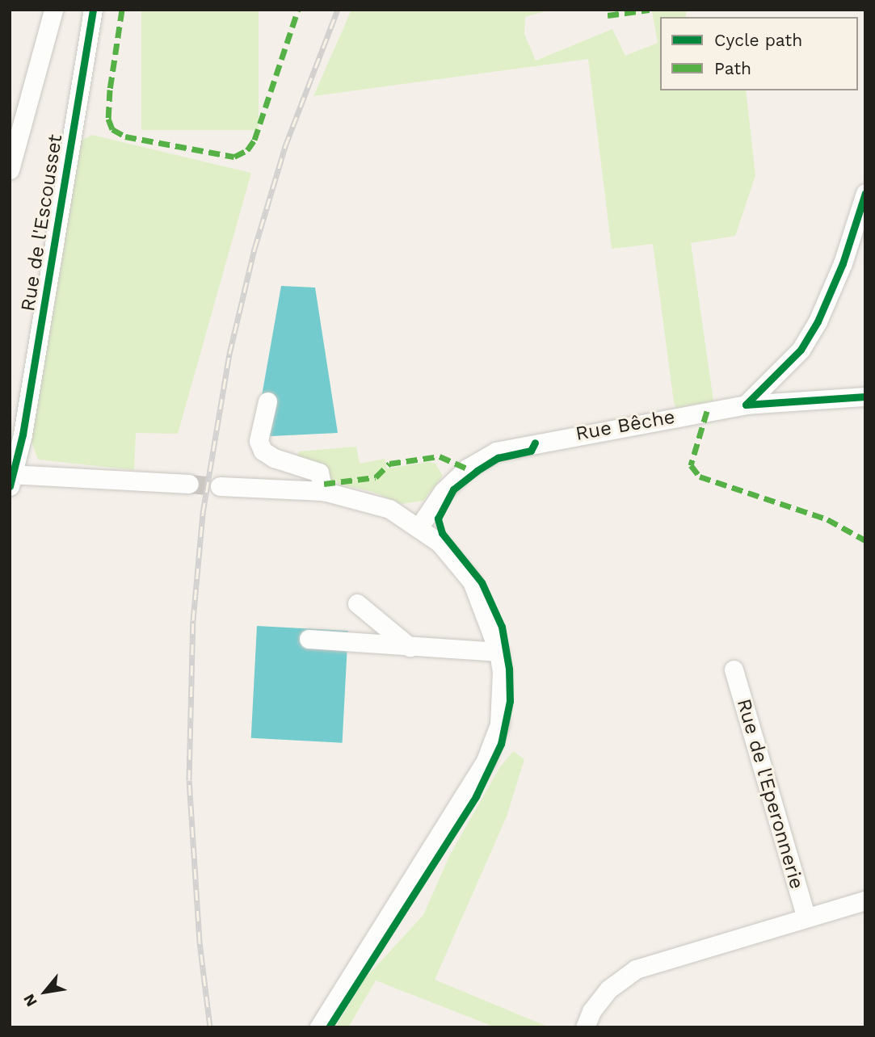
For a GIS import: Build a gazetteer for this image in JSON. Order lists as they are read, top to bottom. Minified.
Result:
{"streets":{"street":["Rue de l'Escousset","Rue Bêche","Rue de l'Eperonnerie"]},"legend":["Cycle path","Path"],"north":"bottom left"}
